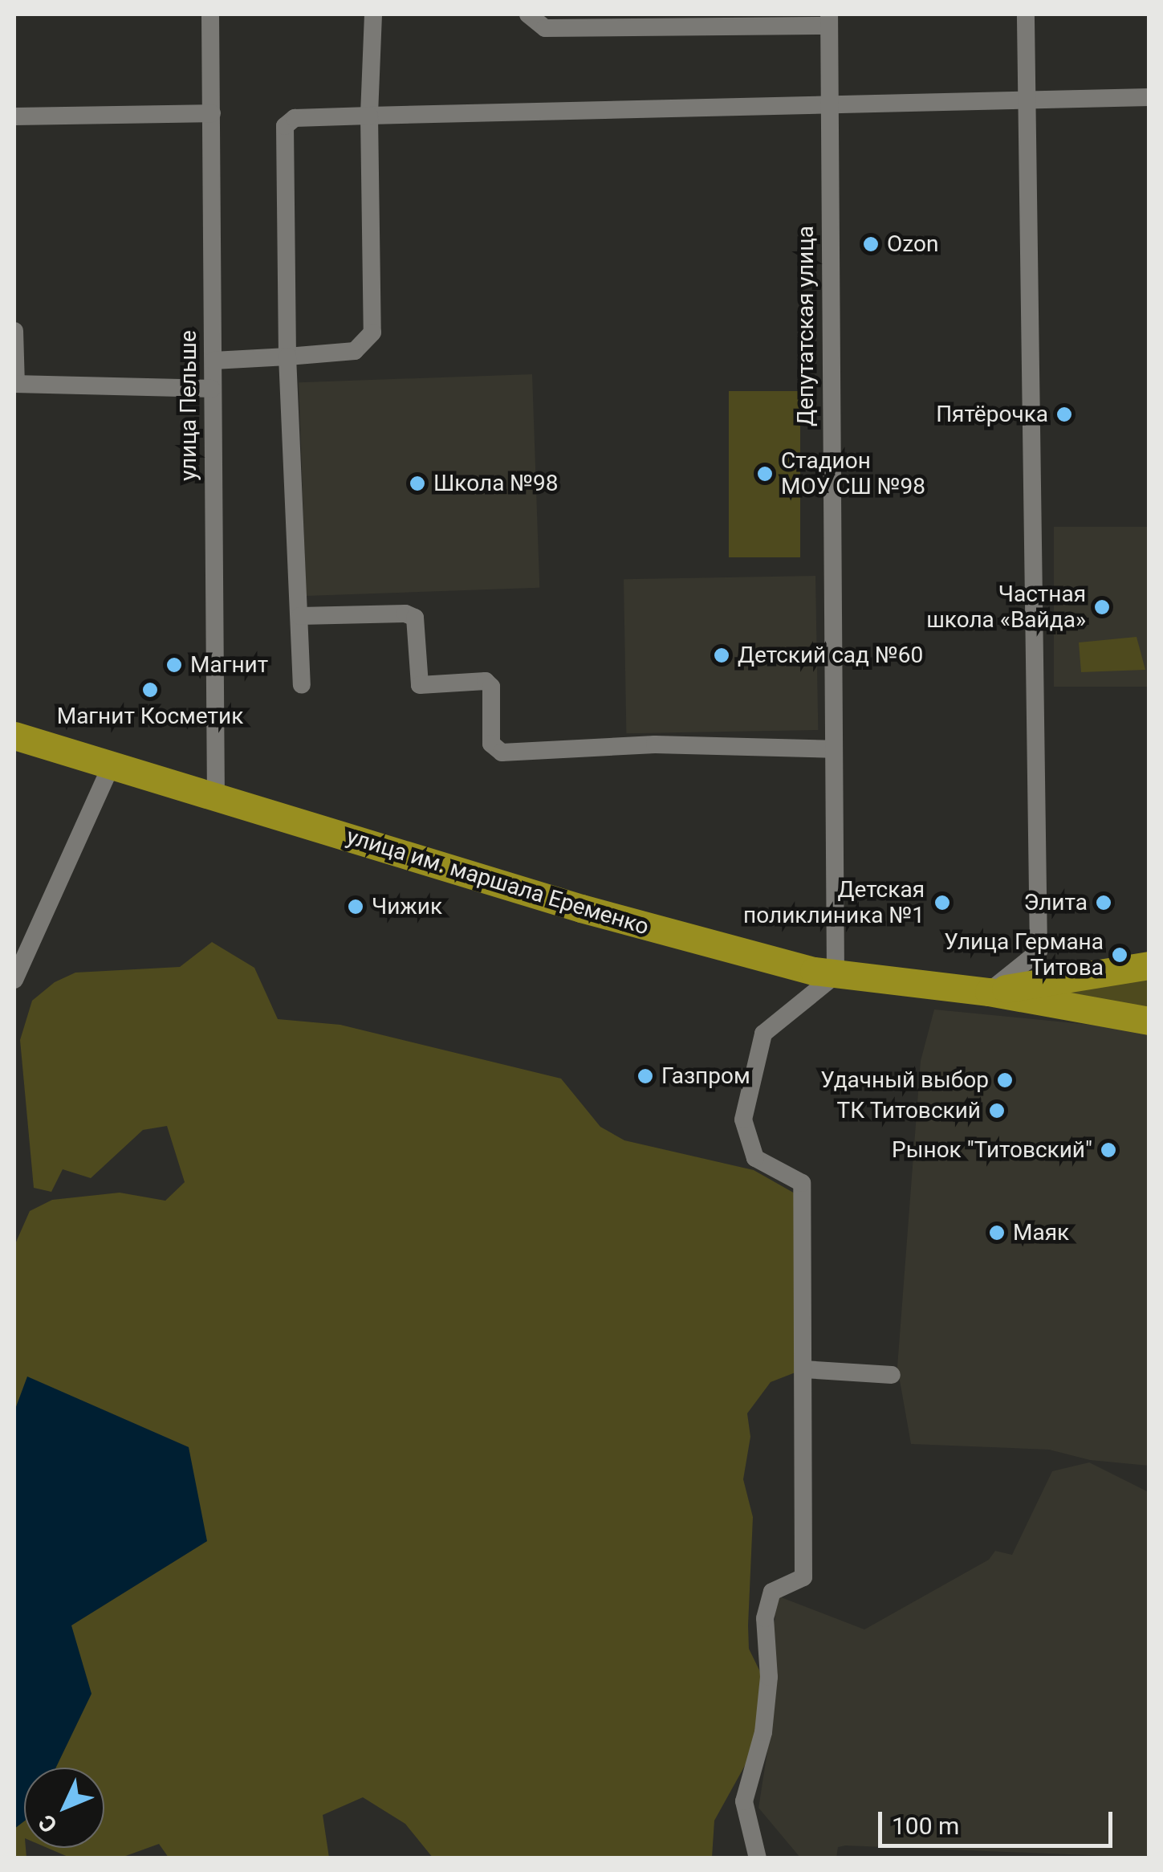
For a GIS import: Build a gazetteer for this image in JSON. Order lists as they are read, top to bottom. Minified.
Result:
{"streets":{"highway":["улица им. маршала Еременко"],"street":["Депутатская улица","улица Пельше"]},"crossings":[["Депутатская улица","улица им. маршала Еременко"],["улица Пельше","улица им. маршала Еременко"]],"places":["Ozon","Пятёрочка","Стадион МОУ СШ №98","Школа №98","Частная школа «Вайда»","Детский сад №60","Магнит","Магнит Косметик","Детская поликлиника №1","Элита","Чижик","Улица Германа Титова","Газпром","Удачный выбор","ТК Титовский","Рынок \"Титовский\"","Маяк"],"scale_bar":"100 m","north":"bottom left"}
